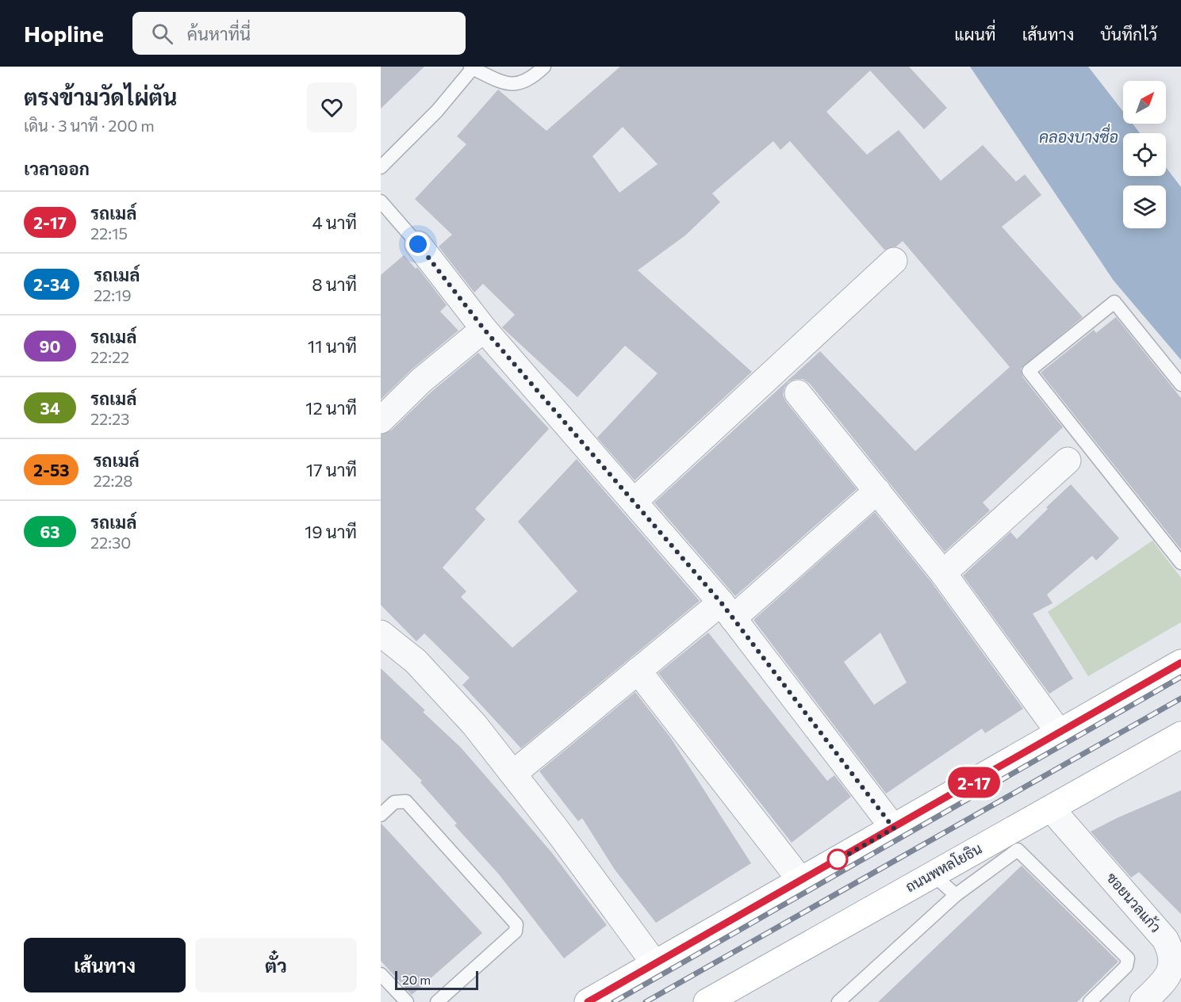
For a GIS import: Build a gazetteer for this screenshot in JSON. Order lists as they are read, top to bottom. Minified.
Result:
{"streets":{"main road":["ถนนพหลโยธิน"],"street":["ซอยนวลแก้ว"]},"crossings":[["ถนนพหลโยธิน","ซอยนวลแก้ว"]],"water":["คลองบางซื่อ"],"lines":["bus line 2-17"],"scale_bar":"20 m","north":"top right","page":{"header":"Hopline","search":"ค้นหาที่นี่","nav":["แผนที่","เส้นทาง","บันทึกไว้"],"heading":[["ตรงข้ามวัดไผ่ตัน","เดิน · 3 นาที · 200 m"],"เวลาออก"],"on_map":"2-17","list":[{"mark":"2-17","name":"รถเมล์","note":"22:15","value":"4 นาที"},{"mark":"2-34","name":"รถเมล์","note":"22:19","value":"8 นาที"},{"mark":"90","name":"รถเมล์","note":"22:22","value":"11 นาที"},{"mark":"34","name":"รถเมล์","note":"22:23","value":"12 นาที"},{"mark":"2-53","name":"รถเมล์","note":"22:28","value":"17 นาที"},{"mark":"63","name":"รถเมล์","note":"22:30","value":"19 นาที"}],"buttons":["เส้นทาง","ตั๋ว"],"scale":"20 m"}}
